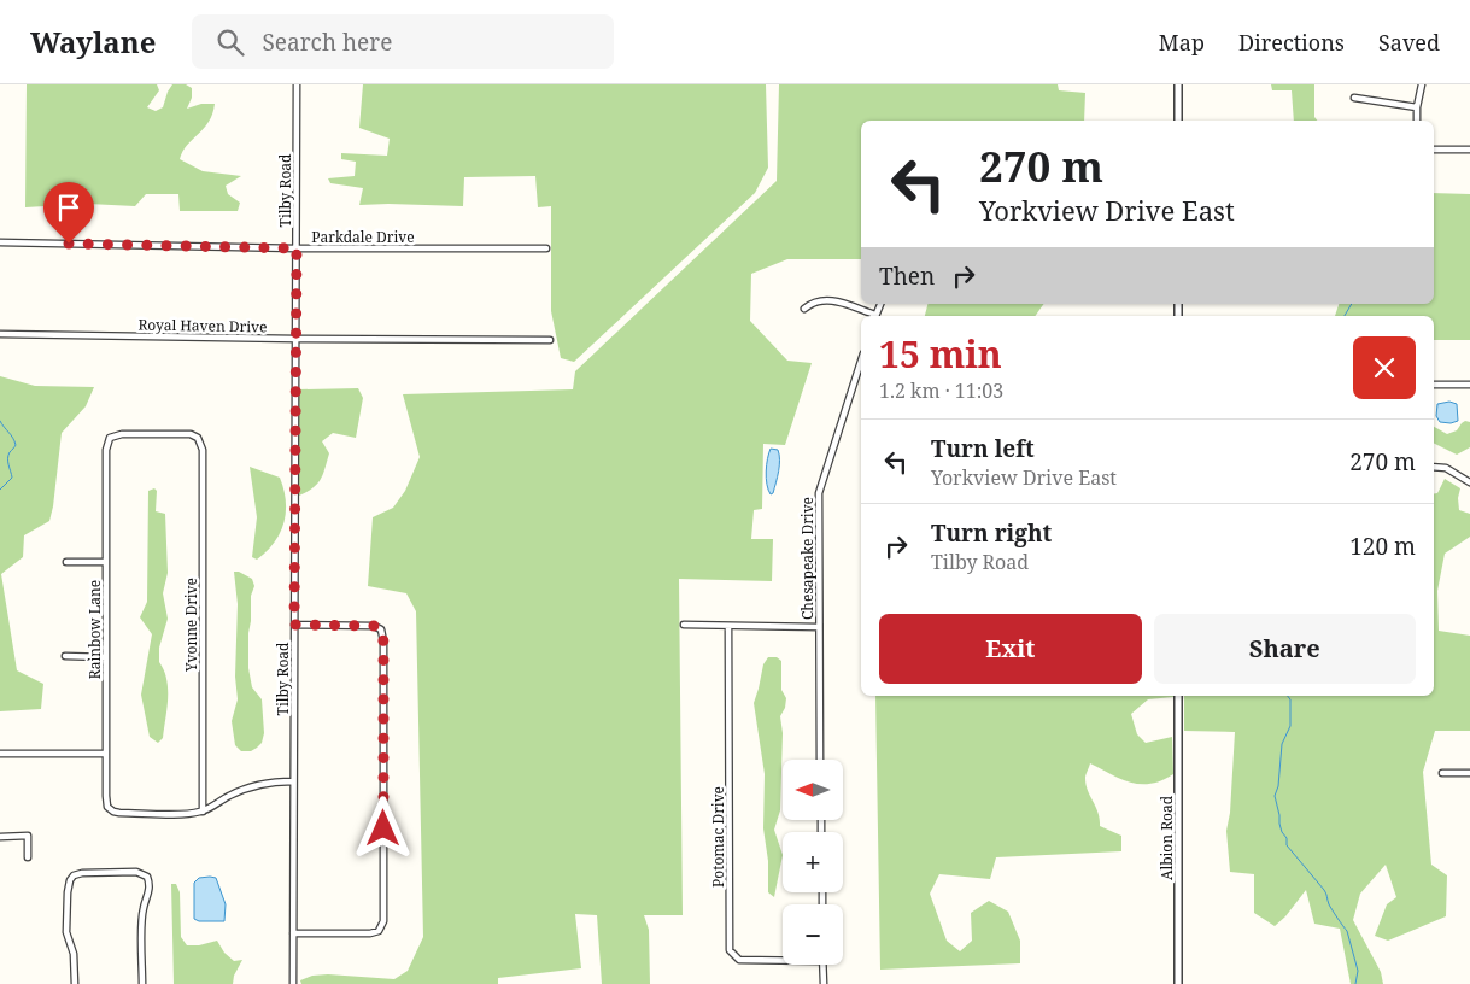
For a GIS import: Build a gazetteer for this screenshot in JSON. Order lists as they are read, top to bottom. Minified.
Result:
{"streets":{"street":["Tilby Road","Parkdale Drive","Royal Haven Drive","Chesapeake Drive","Yvonne Drive","Rainbow Lane","Potomac Drive","Albion Road"]},"crossings":[["Tilby Road","Parkdale Drive"],["Tilby Road","Royal Haven Drive"],["Yvonne Drive","Rainbow Lane"]],"north":"left","page":{"header":"Waylane","search":"Search here","nav":["Map","Directions","Saved"],"turn":["270 m","Yorkview Drive East"],"then":"Then","heading":["15 min","1.2 km · 11:03"],"list":[{"name":"Turn left","note":"Yorkview Drive East","value":"270 m"},{"name":"Turn right","note":"Tilby Road","value":"120 m"}],"buttons":["Exit","Share"],"map_buttons":["+","−"]}}
